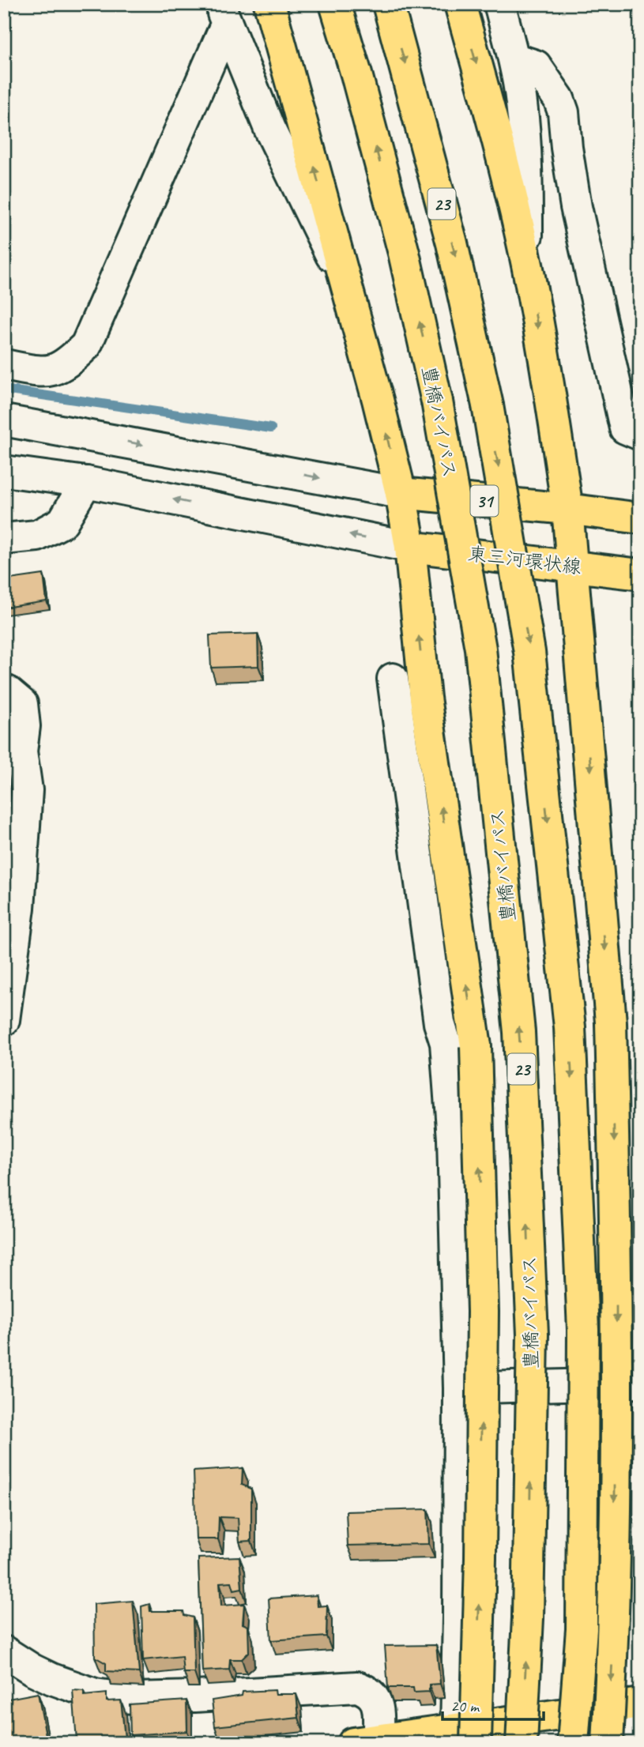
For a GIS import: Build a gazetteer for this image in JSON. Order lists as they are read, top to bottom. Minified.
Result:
{"streets":{"main road":["23","豊橋バイパス","31","東三河環状線"]},"scale_bar":"20 m"}
